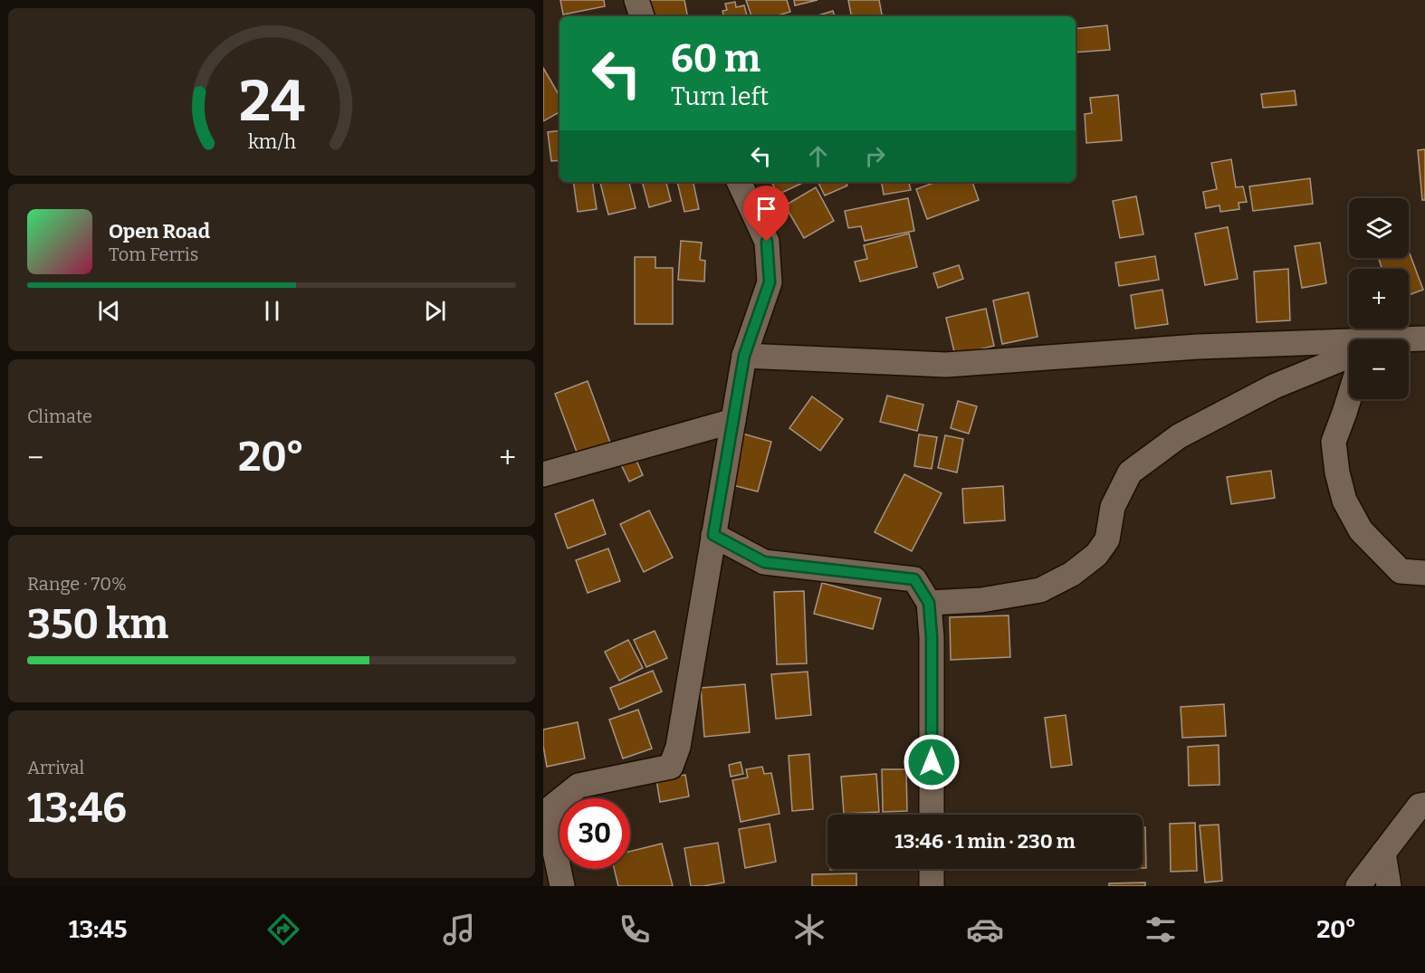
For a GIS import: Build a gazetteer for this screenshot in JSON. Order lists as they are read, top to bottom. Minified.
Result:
{"page":{"turn":["60 m","Turn left"],"map_buttons":["+","−"],"song":["Open Road","Tom Ferris"],"tile":["Climate",["Range · 70%","350 km"],["Arrival","13:46"]],"heat":["−","20°","+"],"limit":"30","trip":"13:46 · 1 min · 230 m","tabs":["13:45","20°"],"gauge":["24","km/h"]}}
